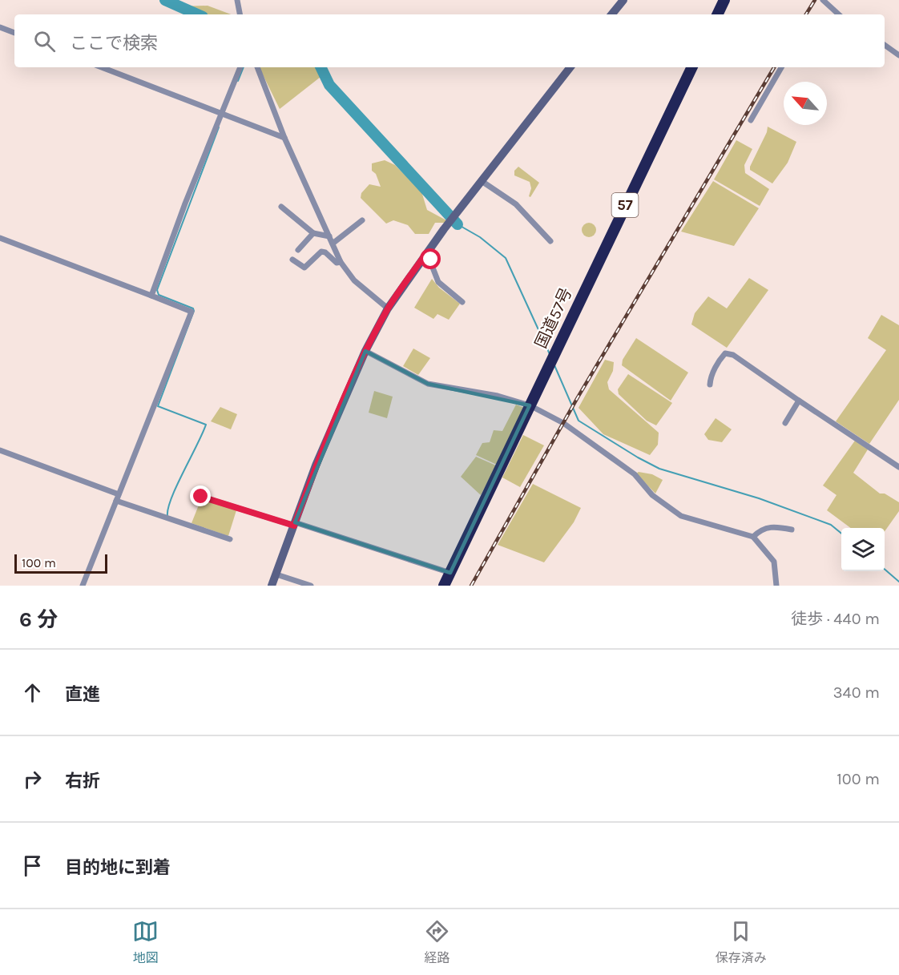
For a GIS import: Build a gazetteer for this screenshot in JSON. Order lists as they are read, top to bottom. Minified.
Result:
{"streets":{"highway":["57","国道57号"]},"scale_bar":"100 m","north":"top left","page":{"search":"ここで検索","scale":"100 m","heading":["6 分","徒歩 · 440 m"],"list":[["直進","340 m"],["右折","100 m"],"目的地に到着"],"nav":["地図","経路","保存済み"]}}
